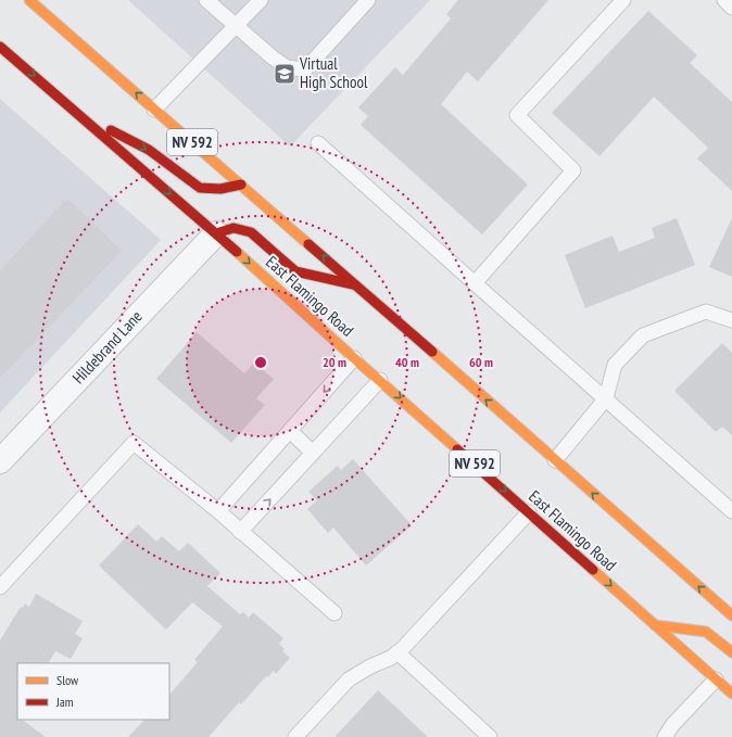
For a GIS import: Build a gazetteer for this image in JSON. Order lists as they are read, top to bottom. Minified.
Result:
{"streets":{"main road":["NV 592","East Flamingo Road"],"street":["Hildebrand Lane"]},"crossings":[["East Flamingo Road","Hildebrand Lane"]],"places":{"school or university":["Virtual High School"]},"legend":["Slow","Jam"],"rings":["20 m","40 m","60 m"]}
